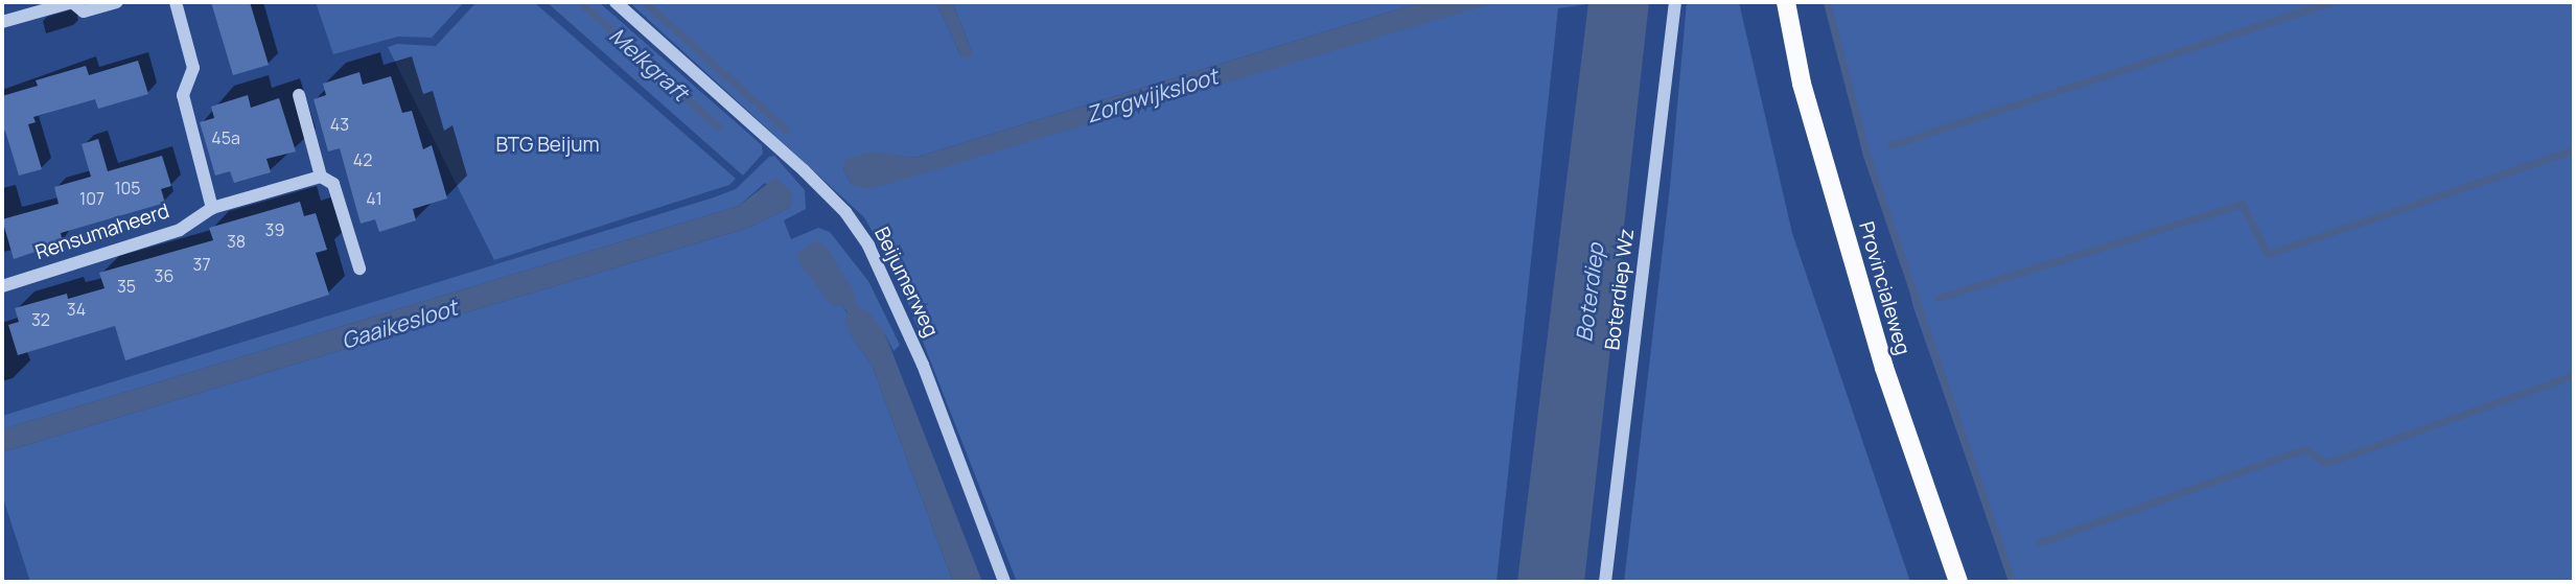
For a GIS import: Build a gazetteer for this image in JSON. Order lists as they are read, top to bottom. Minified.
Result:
{"streets":{"main road":["Provincialeweg"],"street":["Rensumaheerd","Beijumerweg","Boterdiep Wz"]},"water":["Melkgraft","Zorgwijksloot","Boterdiep","Gaaikesloot"],"parks":["BTG Beijum"],"house_numbers":["43","45a","42","105","107","41","39","38","37","36","35","34","32"]}
